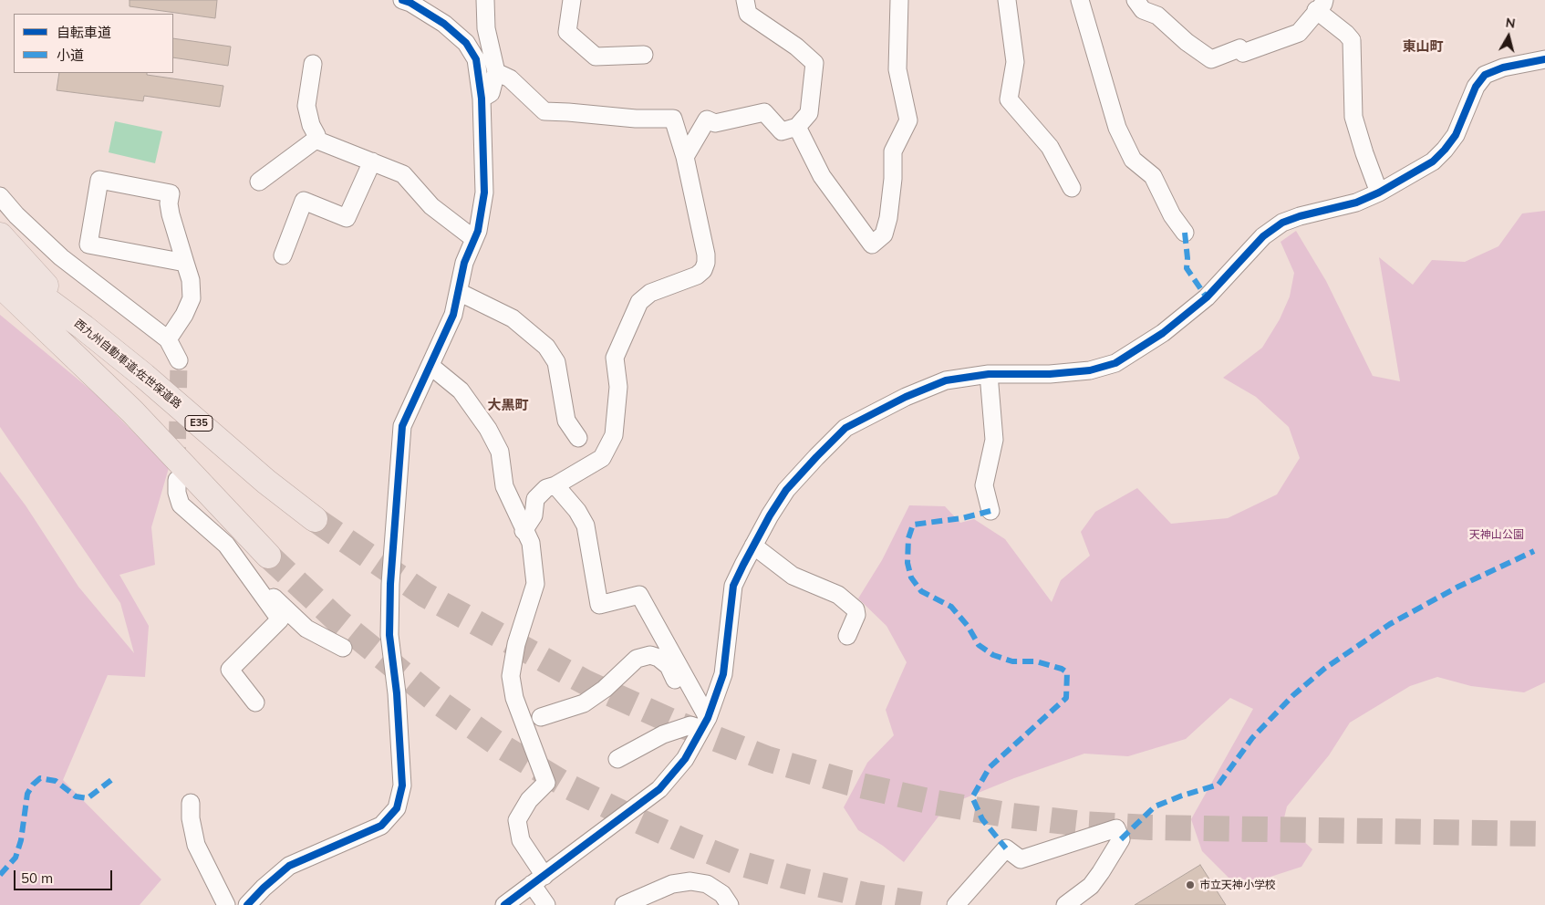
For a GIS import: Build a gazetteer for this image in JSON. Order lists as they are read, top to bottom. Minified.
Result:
{"streets":{"highway":["西九州自動車道;佐世保道路","E35"]},"districts":["東山町","大黒町"],"parks":["天神山公園"],"places":["市立天神小学校"],"legend":["自転車道","小道"],"scale_bar":"50 m","north":"top"}
